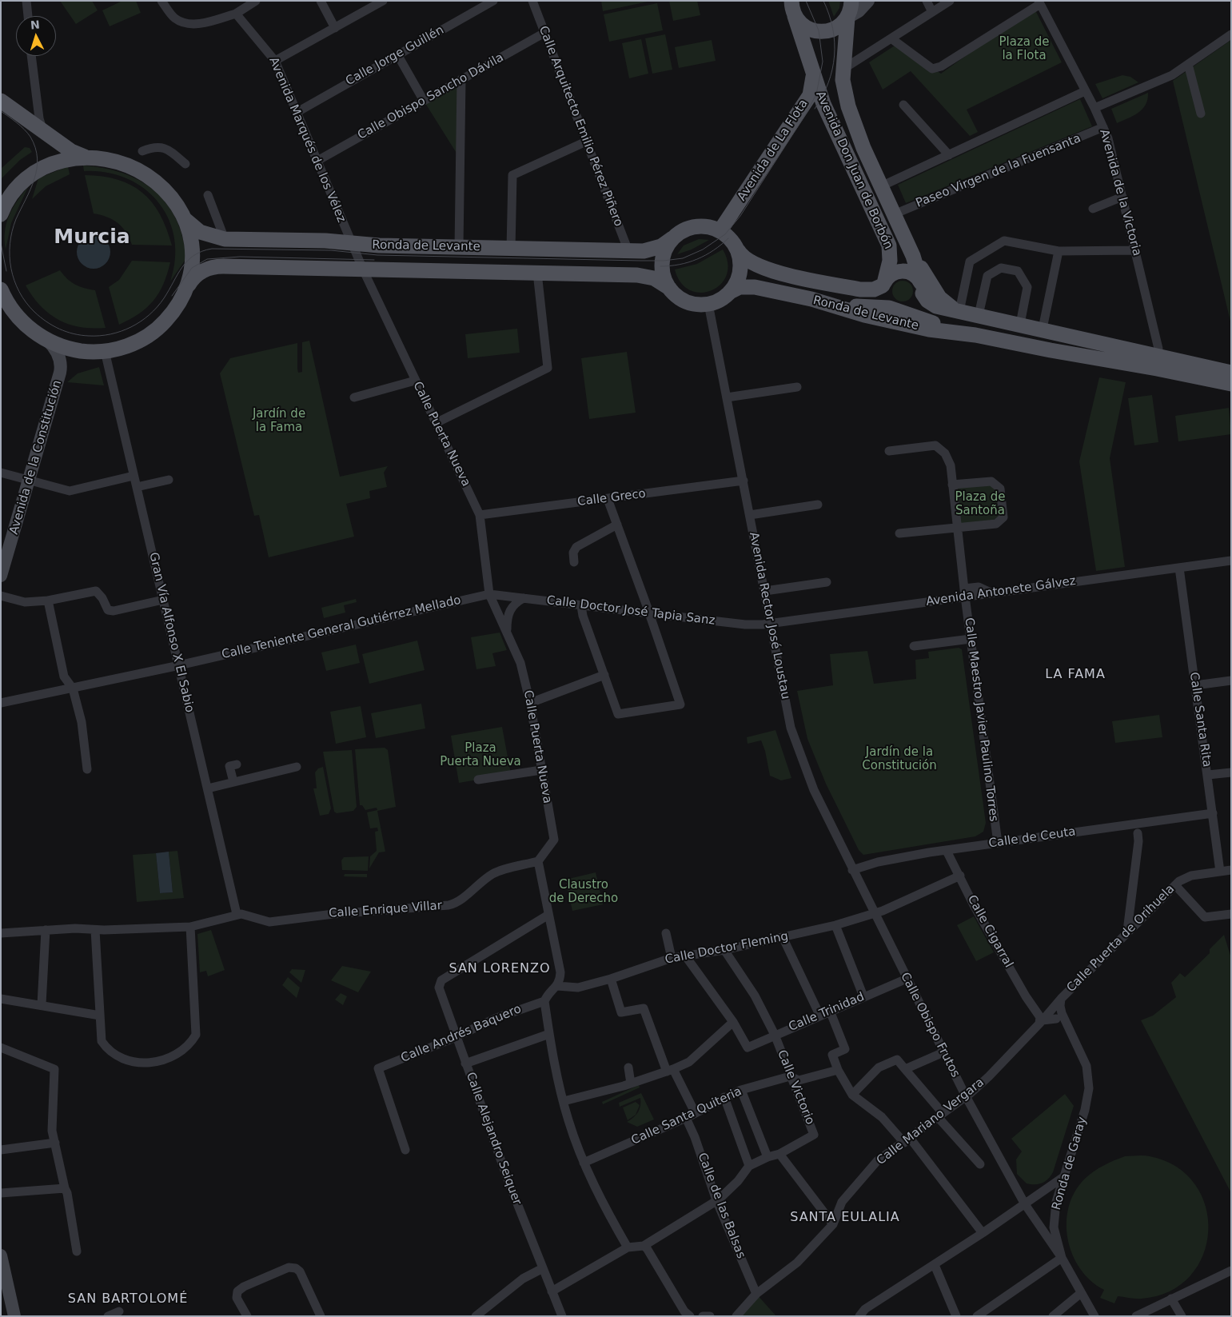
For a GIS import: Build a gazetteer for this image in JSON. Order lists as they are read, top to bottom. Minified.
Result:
{"streets":{"main road":["Avenida de La Flota","Avenida Don Juan de Borbón","Ronda de Levante","Avenida de la Constitución"],"street":["Calle Jorge Guillén","Calle Obispo Sancho Dávila","Calle Arquitecto Emilio Pérez Piñero","Avenida Marqués de los Vélez","Paseo Virgen de la Fuensanta","Avenida de la Victoria","Calle Puerta Nueva","Calle Greco","Avenida Antonete Gálvez","Calle Doctor José Tapia Sanz","Avenida Rector José Loustau","Calle Teniente General Gutiérrez Mellado","Gran Vía Alfonso X El Sabio","Calle Maestro Javier Paulino Torres","Calle Santa Rita","Calle de Ceuta","Calle Enrique Villar","Calle Cigarral","Calle Puerta de Orihuela","Calle Doctor Fleming","Calle Trinidad","Calle Obispo Frutos","Calle Andrés Baquero","Calle Victorio","Calle Santa Quiteria","Calle Mariano Vergara","Calle Alejandro Seiquer","Ronda de Garay","Calle de las Balsas"]},"crossings":[["Calle Jorge Guillén","Avenida Marqués de los Vélez"],["Calle Obispo Sancho Dávila","Calle Arquitecto Emilio Pérez Piñero"],["Calle Obispo Sancho Dávila","Avenida Marqués de los Vélez"],["Calle Arquitecto Emilio Pérez Piñero","Ronda de Levante"],["Avenida Marqués de los Vélez","Ronda de Levante"],["Avenida Marqués de los Vélez","Calle Puerta Nueva"],["Avenida de La Flota","Avenida Don Juan de Borbón"],["Avenida de La Flota","Ronda de Levante"],["Avenida de La Flota","Avenida Rector José Loustau"],["Avenida Don Juan de Borbón","Paseo Virgen de la Fuensanta"],["Avenida Don Juan de Borbón","Ronda de Levante"],["Paseo Virgen de la Fuensanta","Avenida de la Victoria"],["Ronda de Levante","Calle Puerta Nueva"],["Ronda de Levante","Avenida Rector José Loustau"],["Calle Puerta Nueva","Calle Greco"],["Calle Puerta Nueva","Calle Doctor José Tapia Sanz"],["Calle Puerta Nueva","Calle Teniente General Gutiérrez Mellado"],["Calle Puerta Nueva","Calle Enrique Villar"],["Calle Greco","Avenida Rector José Loustau"],["Avenida Antonete Gálvez","Calle Doctor José Tapia Sanz"],["Avenida Antonete Gálvez","Avenida Rector José Loustau"],["Avenida Antonete Gálvez","Calle Maestro Javier Paulino Torres"],["Avenida Antonete Gálvez","Calle Santa Rita"],["Calle Doctor José Tapia Sanz","Avenida Rector José Loustau"],["Calle Doctor José Tapia Sanz","Calle Teniente General Gutiérrez Mellado"],["Avenida Rector José Loustau","Calle de Ceuta"],["Avenida Rector José Loustau","Calle Doctor Fleming"],["Avenida Rector José Loustau","Calle Obispo Frutos"],["Calle Teniente General Gutiérrez Mellado","Gran Vía Alfonso X El Sabio"],["Gran Vía Alfonso X El Sabio","Calle Enrique Villar"],["Calle Maestro Javier Paulino Torres","Calle de Ceuta"],["Calle Santa Rita","Calle de Ceuta"],["Calle Santa Rita","Calle Puerta de Orihuela"],["Calle de Ceuta","Calle Cigarral"],["Calle Cigarral","Calle Doctor Fleming"],["Calle Cigarral","Calle Mariano Vergara"],["Calle Puerta de Orihuela","Calle Mariano Vergara"],["Calle Puerta de Orihuela","Ronda de Garay"],["Calle Doctor Fleming","Calle Obispo Frutos"],["Calle Doctor Fleming","Calle Victorio"],["Calle Trinidad","Calle Obispo Frutos"],["Calle Trinidad","Calle Victorio"],["Calle Obispo Frutos","Calle Mariano Vergara"],["Calle Obispo Frutos","Ronda de Garay"],["Calle Andrés Baquero","Calle Alejandro Seiquer"],["Calle Victorio","Calle Santa Quiteria"],["Calle Santa Quiteria","Calle de las Balsas"],["Calle Mariano Vergara","Ronda de Garay"],["Calle Mariano Vergara","Calle de las Balsas"]],"districts":["Murcia","LA FAMA","SAN LORENZO","SANTA EULALIA","SAN BARTOLOMÉ"],"parks":["Plaza de la Flota","Jardín de la Fama","Plaza de Santoña","Plaza Puerta Nueva","Jardín de la Constitución","Claustro de Derecho"],"north":"top"}
